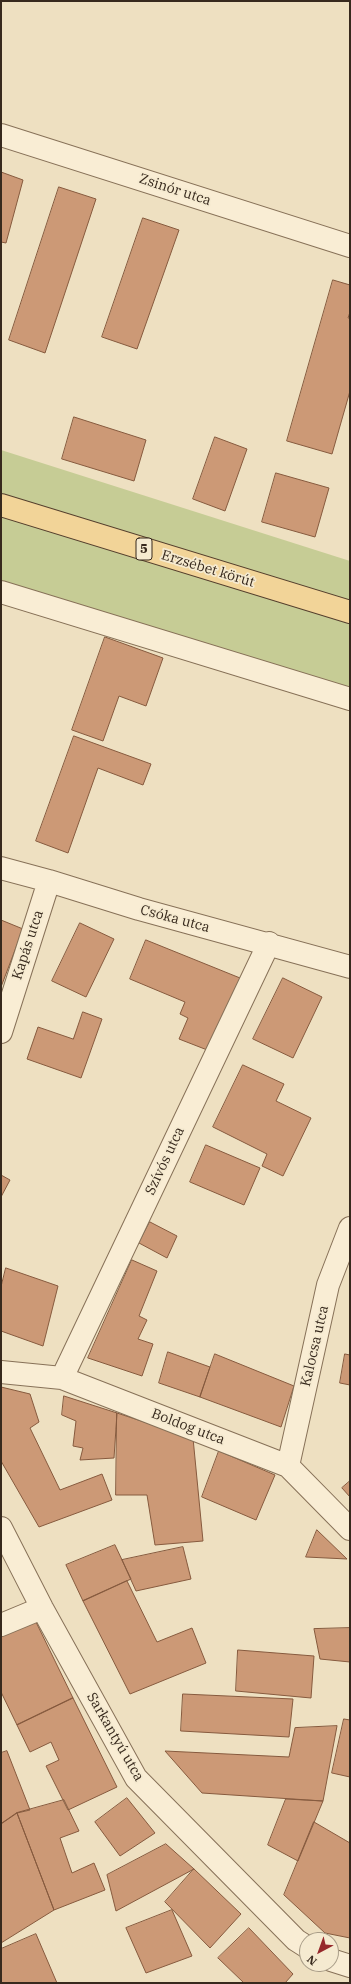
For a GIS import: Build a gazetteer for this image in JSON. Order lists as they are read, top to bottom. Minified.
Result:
{"streets":{"main road":["5","Erzsébet körút"],"street":["Zsinór utca","Csóka utca","Kapás utca","Szívós utca","Kalocsa utca","Boldog utca","Sarkantyú utca"]},"crossings":[["Csóka utca","Kapás utca"],["Csóka utca","Szívós utca"],["Szívós utca","Boldog utca"],["Kalocsa utca","Boldog utca"]],"north":"bottom left"}
